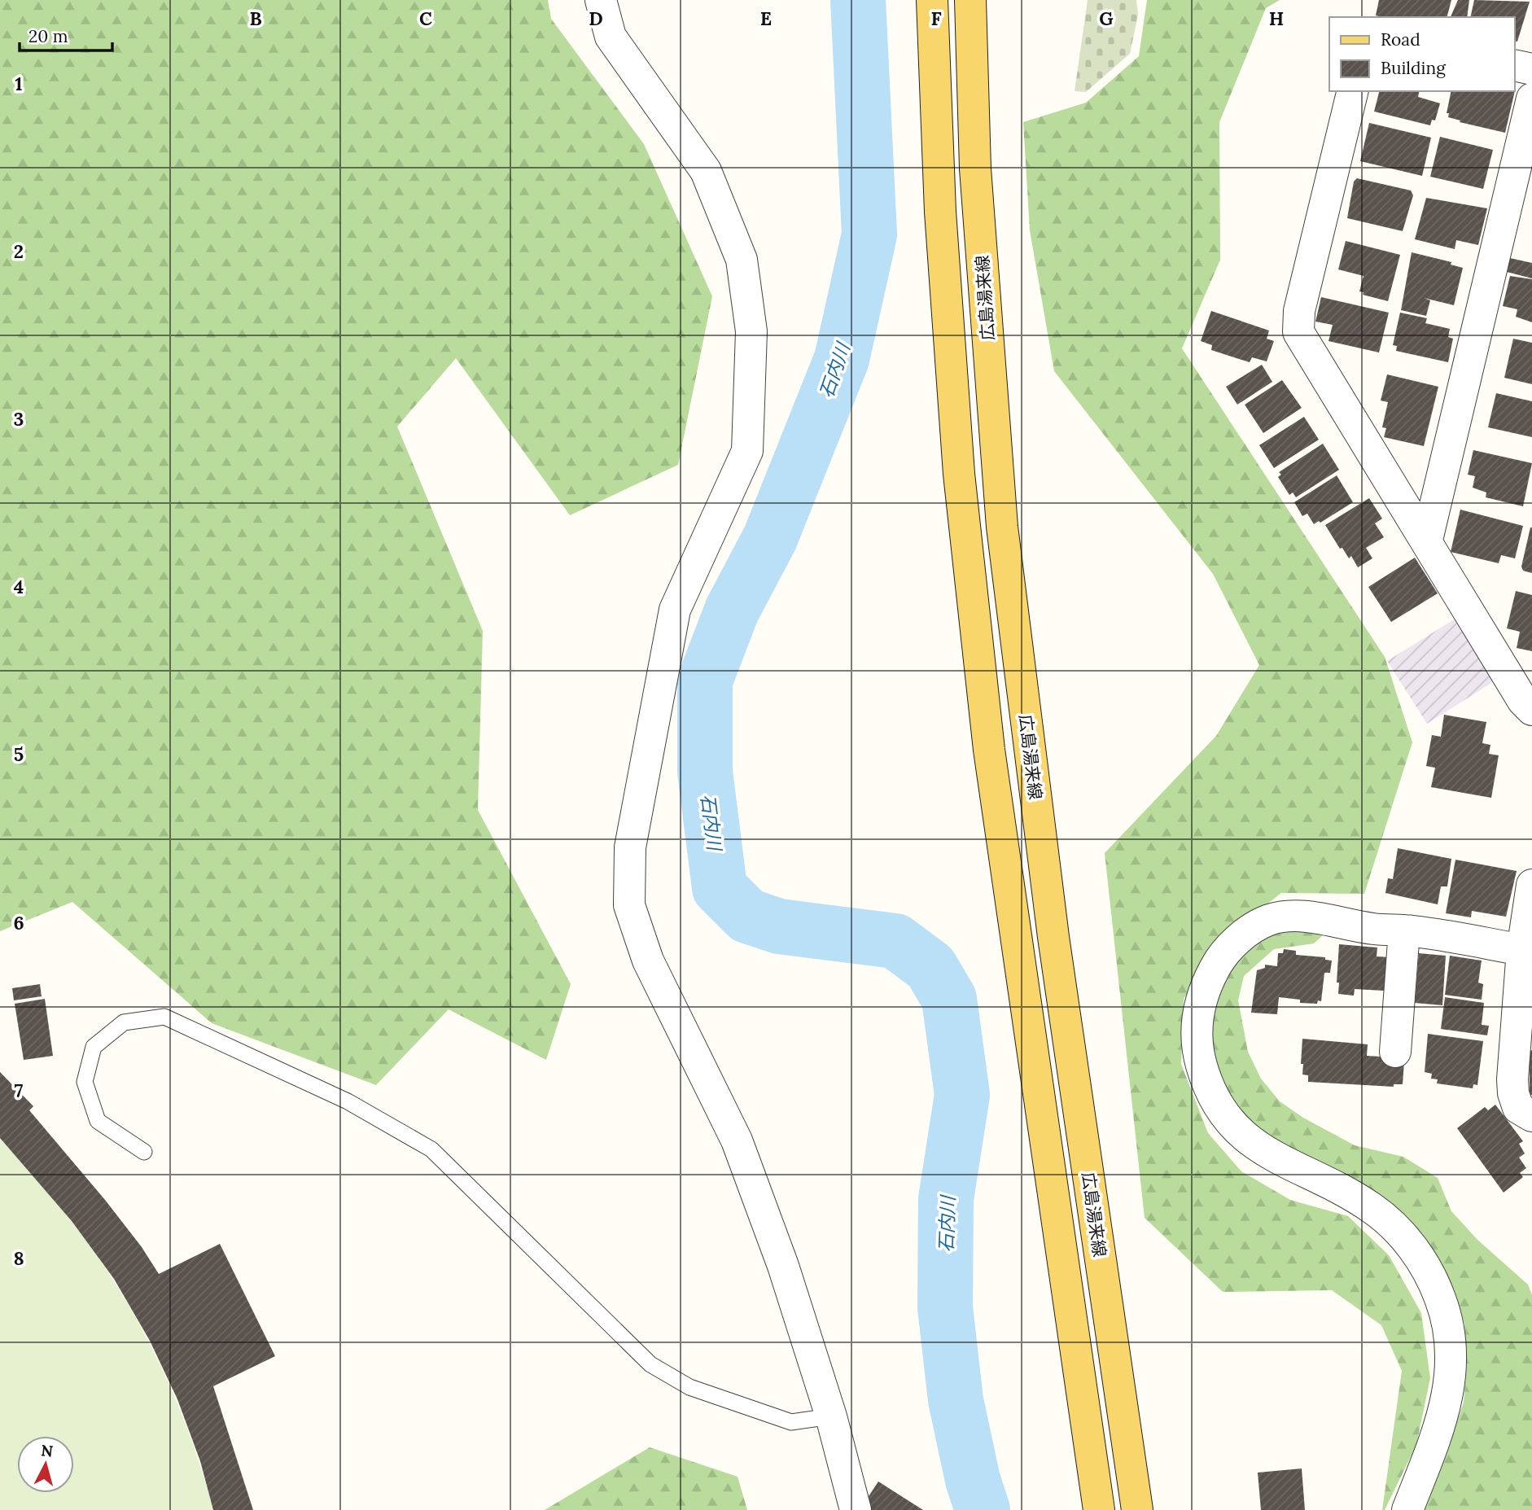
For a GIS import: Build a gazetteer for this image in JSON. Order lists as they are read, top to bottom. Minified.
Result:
{"streets":{"main road":["広島湯来線"]},"water":["石内川"],"legend":["Road","Building"],"scale_bar":"20 m","north":"top","grid":{"columns":["B","C","D","E","F","G","H"],"rows":["1","2","3","4","5","6","7","8"]}}
